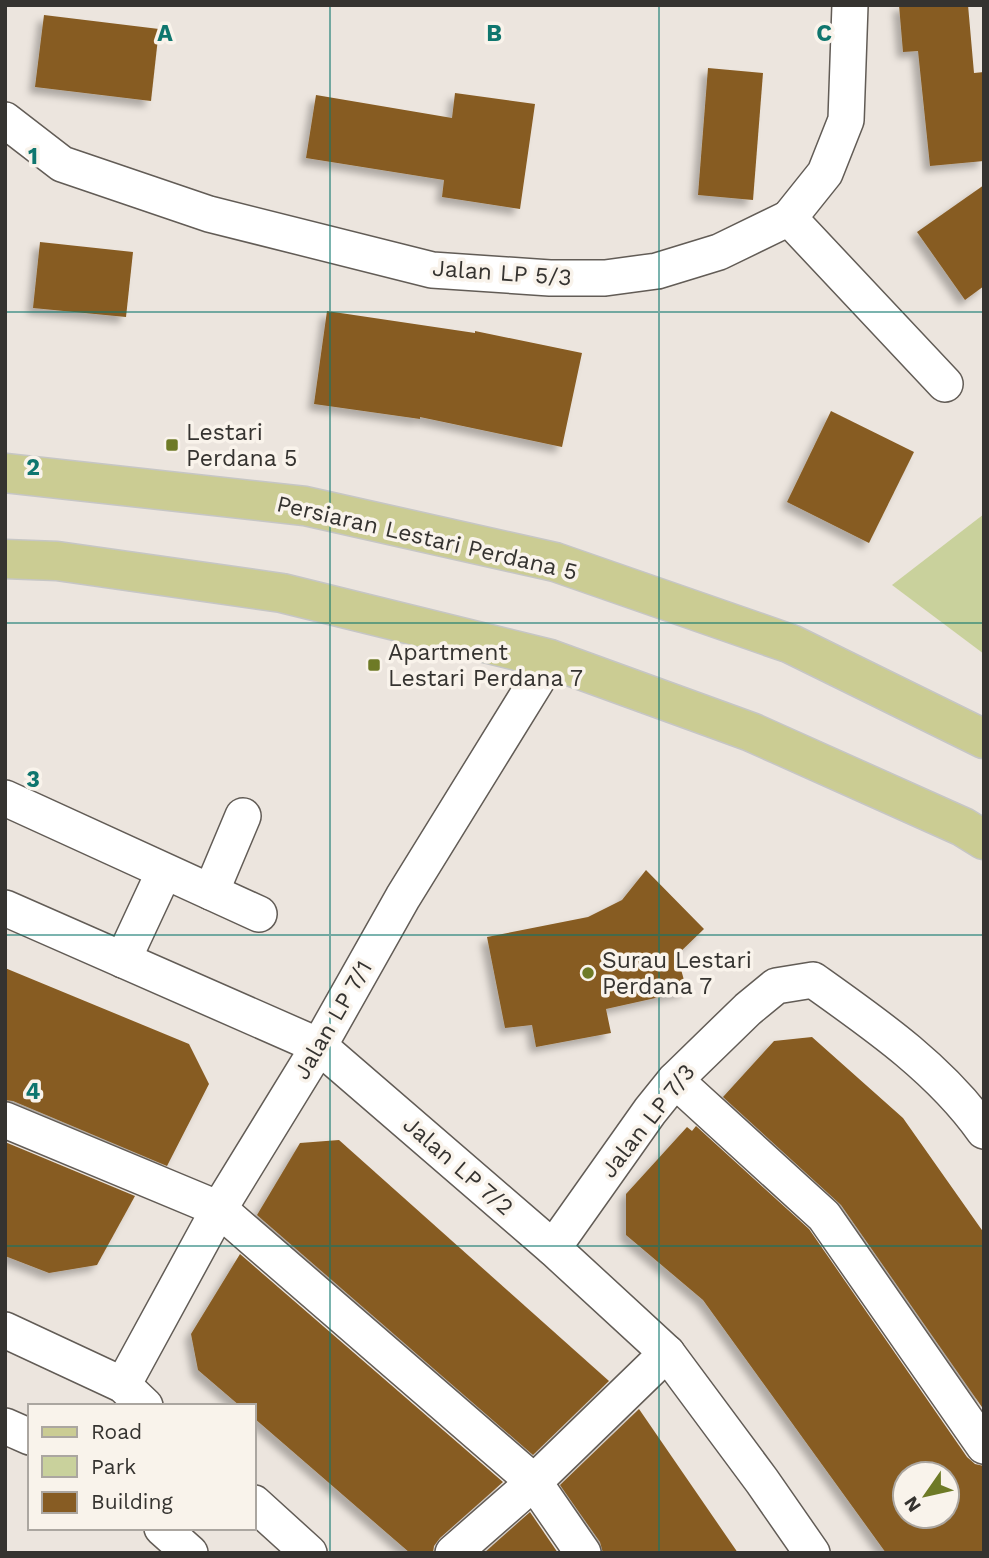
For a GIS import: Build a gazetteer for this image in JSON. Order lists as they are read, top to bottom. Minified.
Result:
{"streets":{"main road":["Persiaran Lestari Perdana 5"],"street":["Jalan LP 5/3","Jalan LP 7/1","Jalan LP 7/3","Jalan LP 7/2"]},"crossings":[["Jalan LP 7/1","Jalan LP 7/2"],["Jalan LP 7/3","Jalan LP 7/2"]],"places":{"transit":["Lestari Perdana 5","Apartment Lestari Perdana 7"],"other":["Surau Lestari Perdana 7"]},"legend":["Road","Park","Building"],"north":"bottom left","grid":{"columns":["A","B","C"],"rows":["1","2","3","4"]}}
